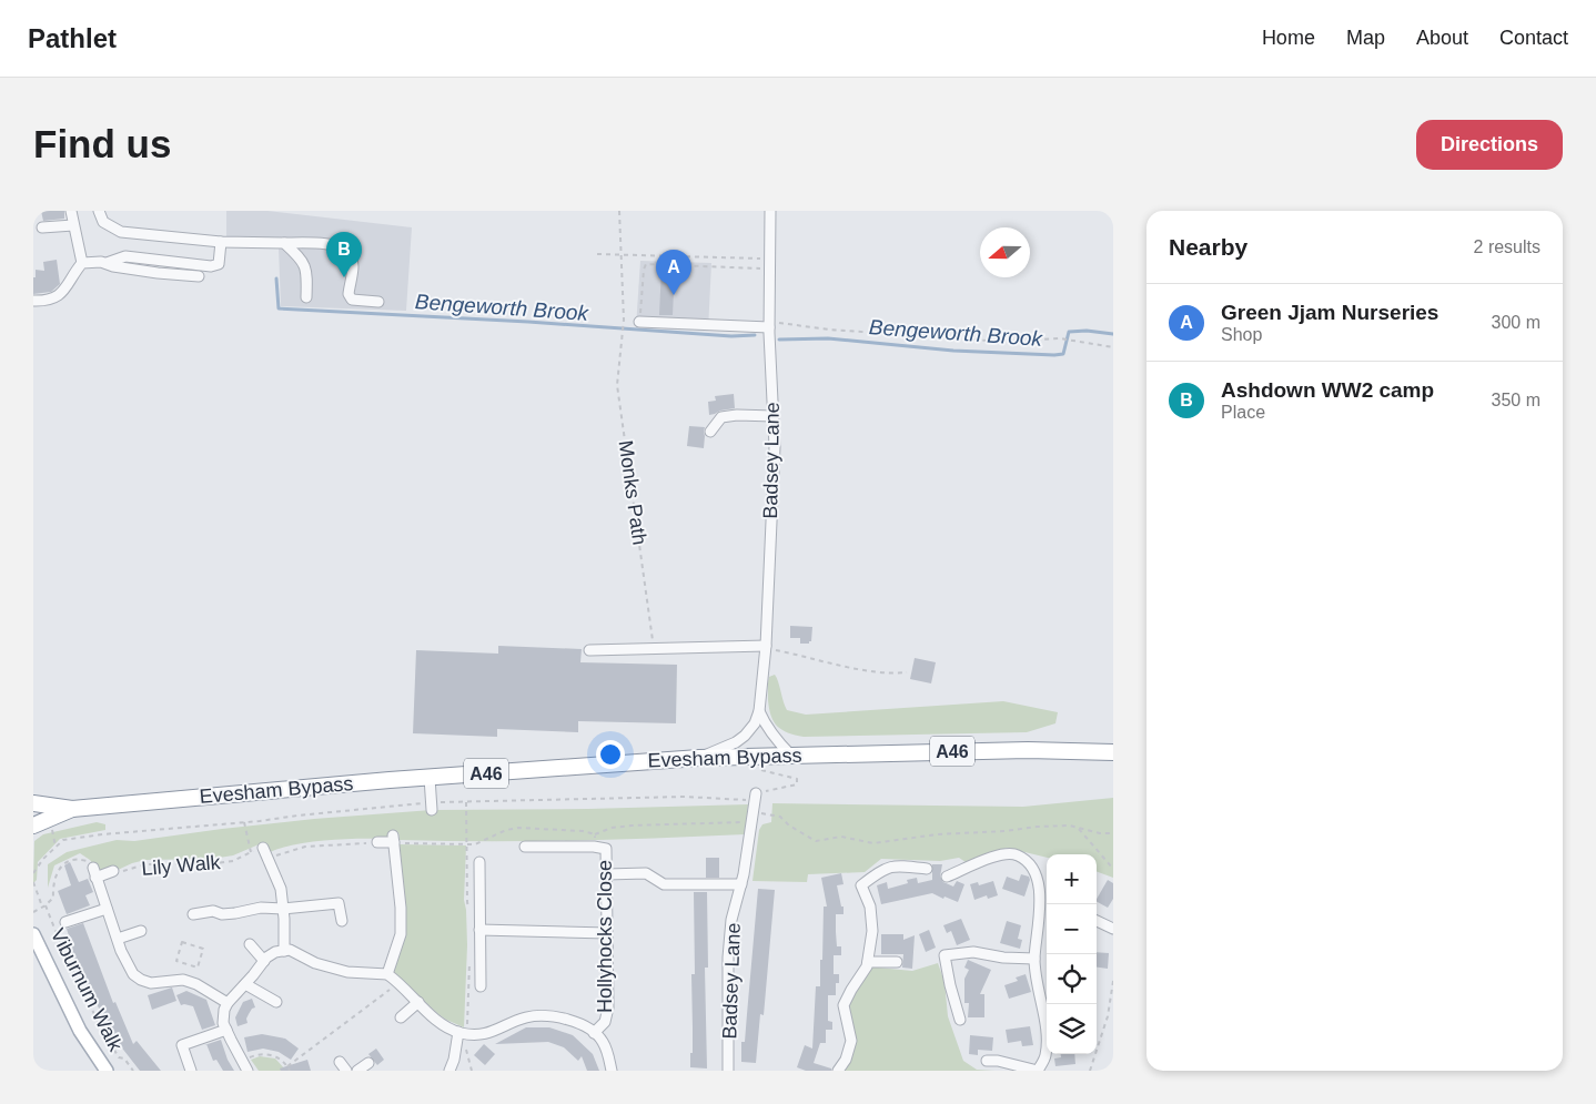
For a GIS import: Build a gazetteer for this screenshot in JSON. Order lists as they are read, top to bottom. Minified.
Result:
{"streets":{"highway":["A46","Evesham Bypass"],"street":["Badsey Lane","Hollyhocks Close"],"path":["Monks Path","Lily Walk","Viburnum Walk"]},"crossings":[["Badsey Lane","Evesham Bypass"]],"water":["Bengeworth Brook"],"north":"left","page":{"header":"Pathlet","nav":["Home","Map","About","Contact"],"buttons":"Directions","title":"Find us","heading":["Nearby","2 results"],"pins":["B","A"],"list":[{"mark":"A","name":"Green Jjam Nurseries","note":"Shop","value":"300 m"},{"mark":"B","name":"Ashdown WW2 camp","note":"Place","value":"350 m"}],"map_buttons":["+","−"]}}
